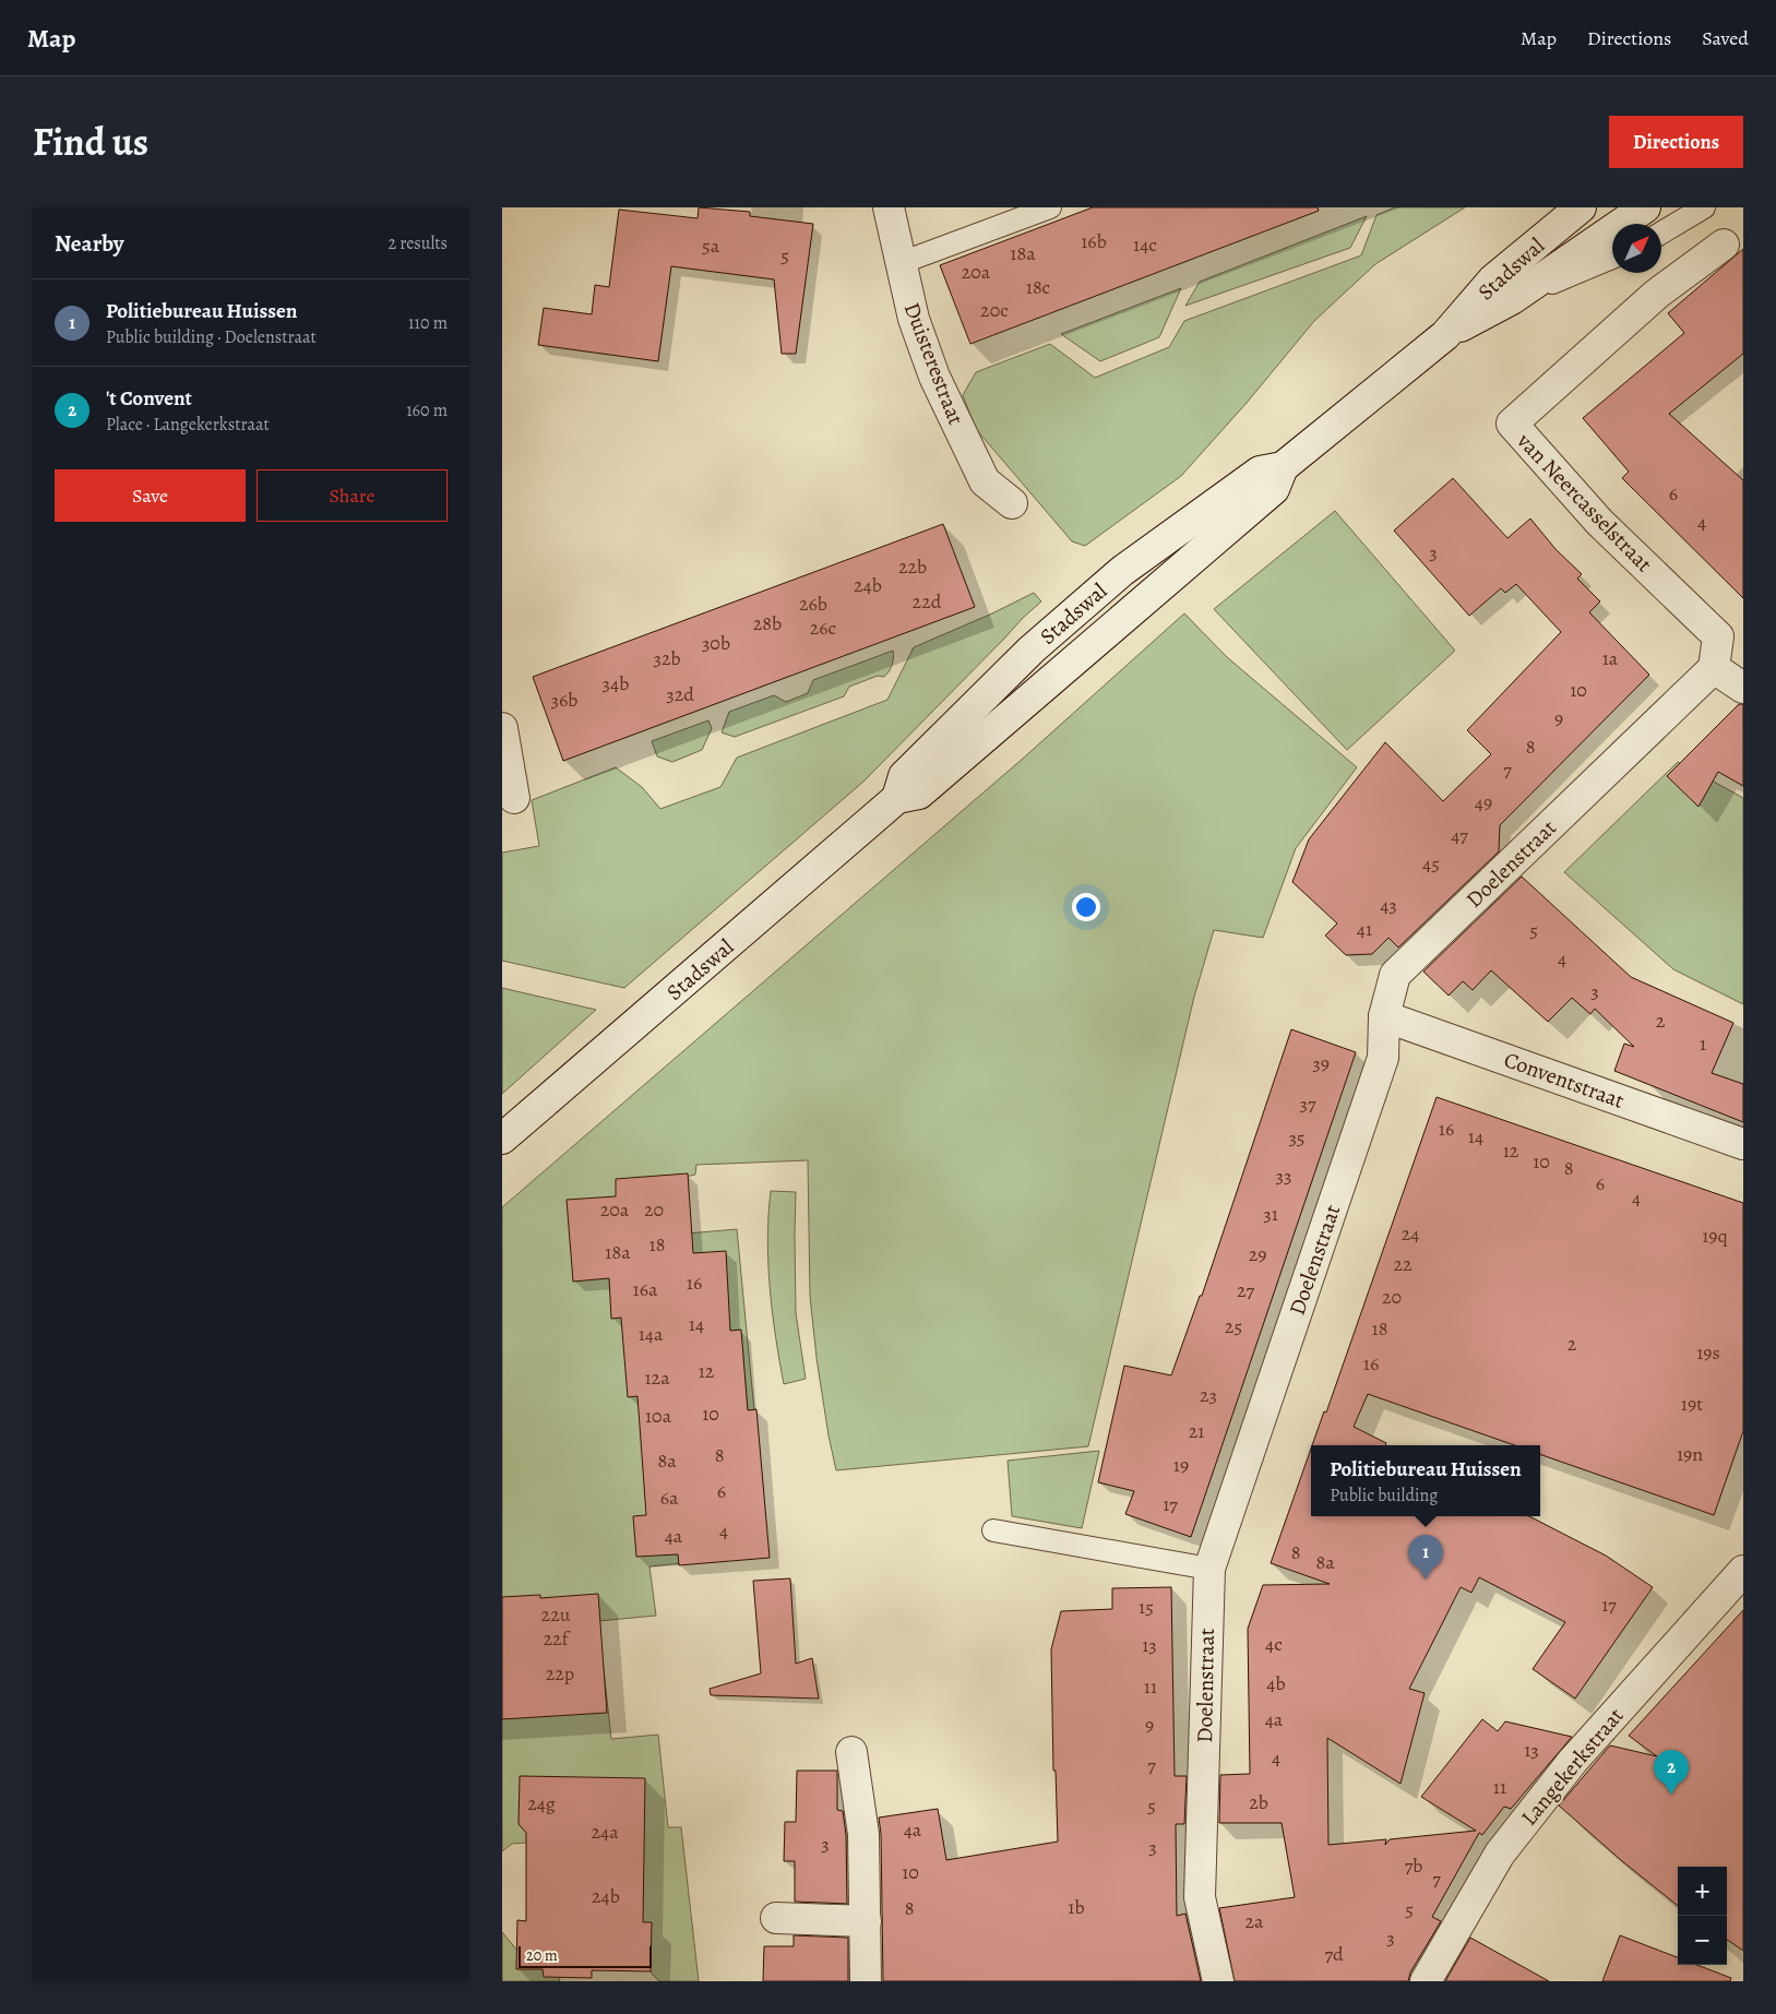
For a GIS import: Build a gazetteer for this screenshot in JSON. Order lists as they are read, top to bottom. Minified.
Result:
{"streets":{"street":["Stadswal","Duisterestraat","van Neercasselstraat","Doelenstraat","Conventstraat","Langekerkstraat"]},"crossings":[["van Neercasselstraat","Doelenstraat"],["Doelenstraat","Conventstraat"]],"house_numbers":["16b","14c","5a","18a","5","20a","18c","20c","6","4","3","22b","24b","22d","26b","28b","26c","30b","32b","1a","34b","10","32d","36b","9","8","7","49","47","45","43","41","5","4","3","2","1","39","37","16","14","35","12","10","8","33","6","4","20a","20","31","24","19q","18","18a","29","22","16","16a","27","20","14","25","18","14a","2","19s","16","12","12a","23","19t","10","10a","21","19n","8","8a","19","6","6a","17","4","4a","8","8a","17","15","22u","22f","4c","13","22p","4b","11","4a","9","13","4","7","11","2b","24g","5","4a","24a","3","3","7b","10","7","24b","1b","8","5","2a","3","7d"],"scale_bar":"20 m","north":"top right","page":{"header":"Map","nav":["Map","Directions","Saved"],"title":"Find us","buttons":["Directions",["Save","Share"]],"heading":["Nearby","2 results"],"list":[{"mark":"1","name":"Politiebureau Huissen","note":"Public building · Doelenstraat","value":"110 m"},{"mark":"2","name":"'t Convent","note":"Place · Langekerkstraat","value":"160 m"}],"popup":["Politiebureau Huissen","Public building"],"pins":["1","2"],"map_buttons":["+","−"],"scale":"20 m"}}
